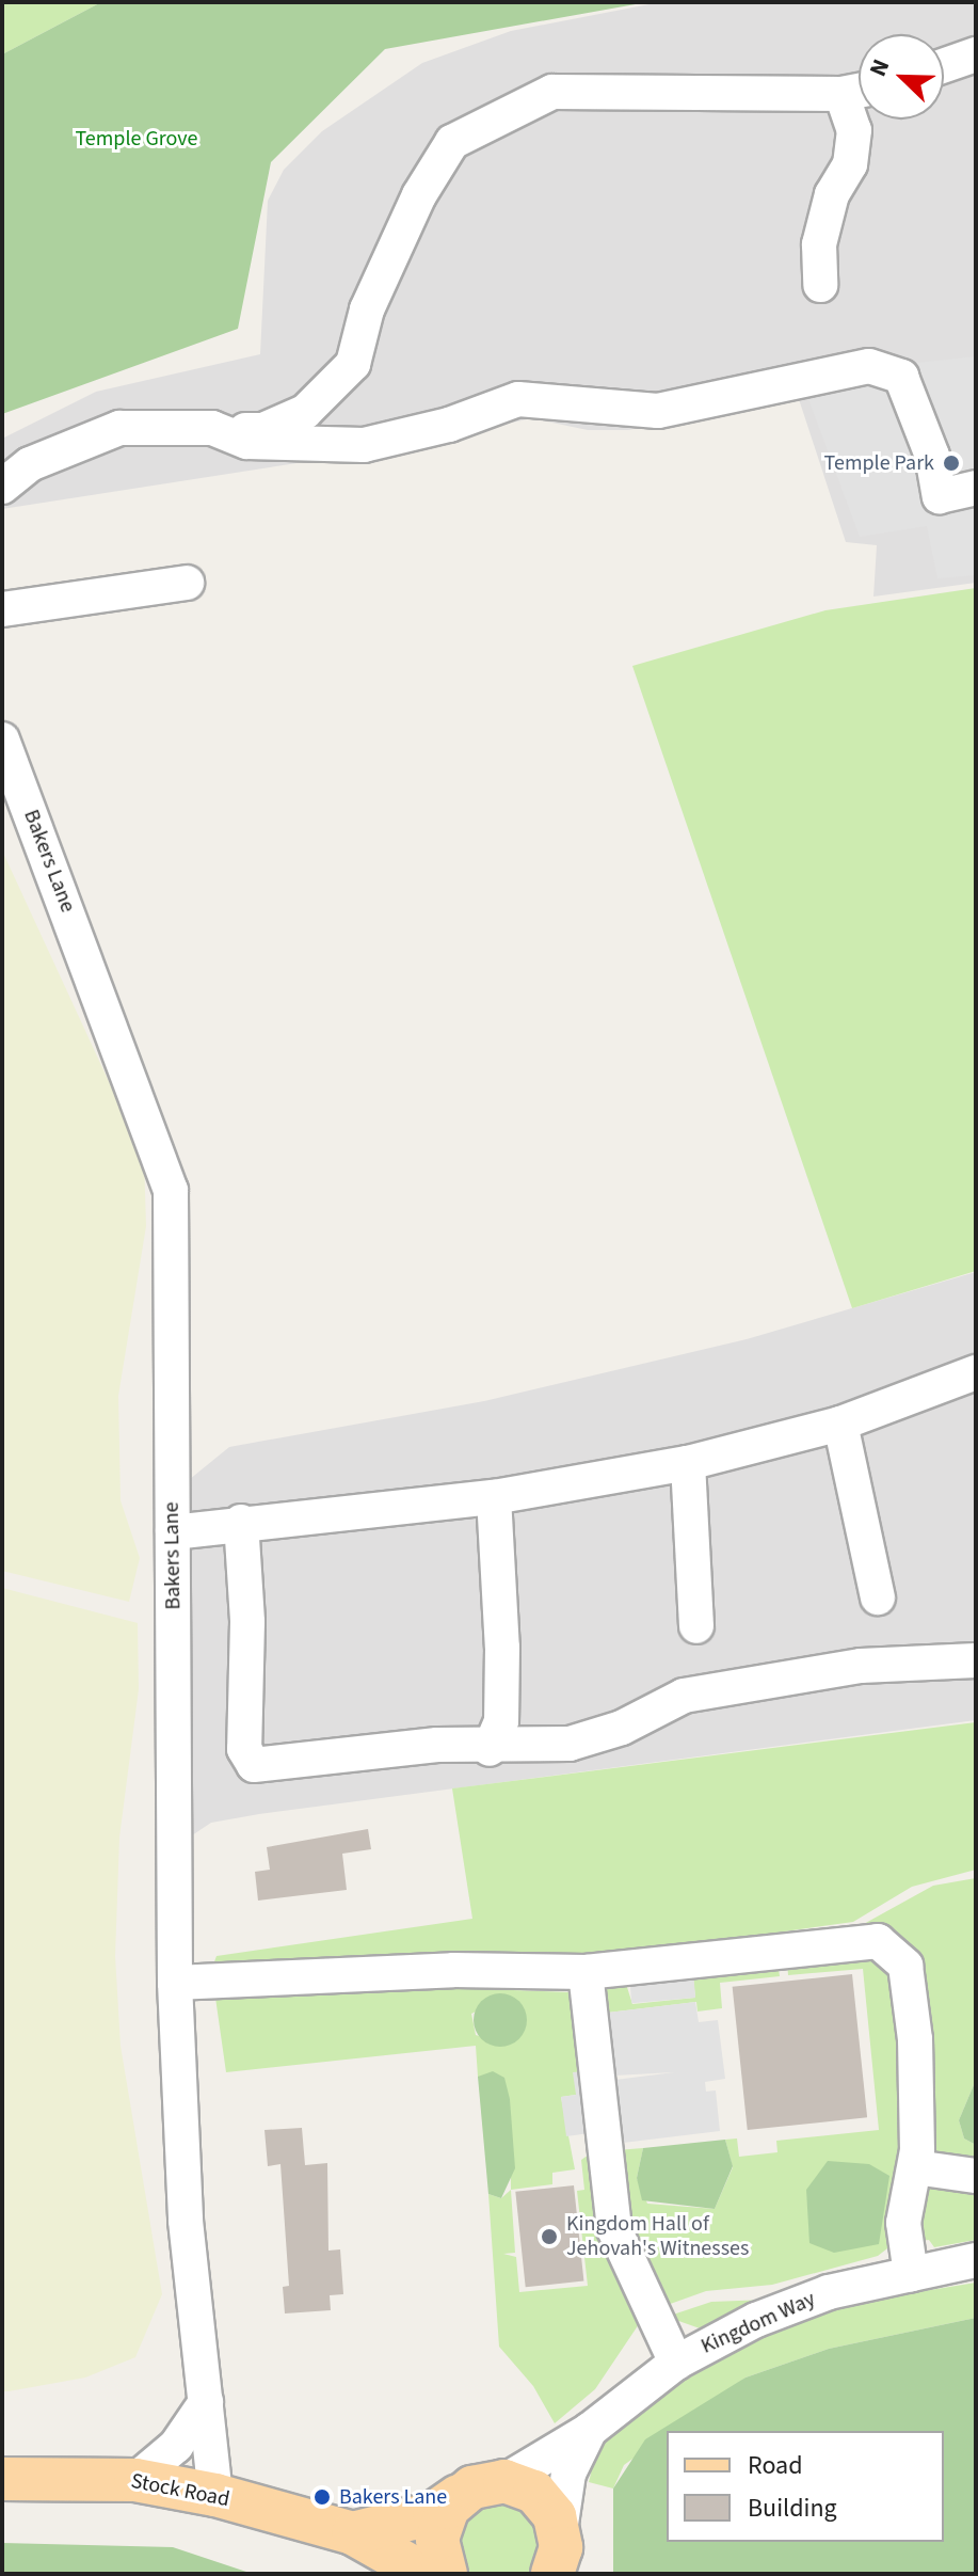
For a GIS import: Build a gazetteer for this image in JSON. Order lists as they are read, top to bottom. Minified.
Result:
{"streets":{"main road":["Stock Road"],"street":["Bakers Lane","Kingdom Way"]},"crossings":[["Bakers Lane","Stock Road"],["Kingdom Way","Stock Road"]],"parks":["Temple Grove"],"places":["Temple Park","Kingdom Hall of Jehovah's Witnesses","Bakers Lane"],"legend":["Road","Building"],"north":"top left"}
